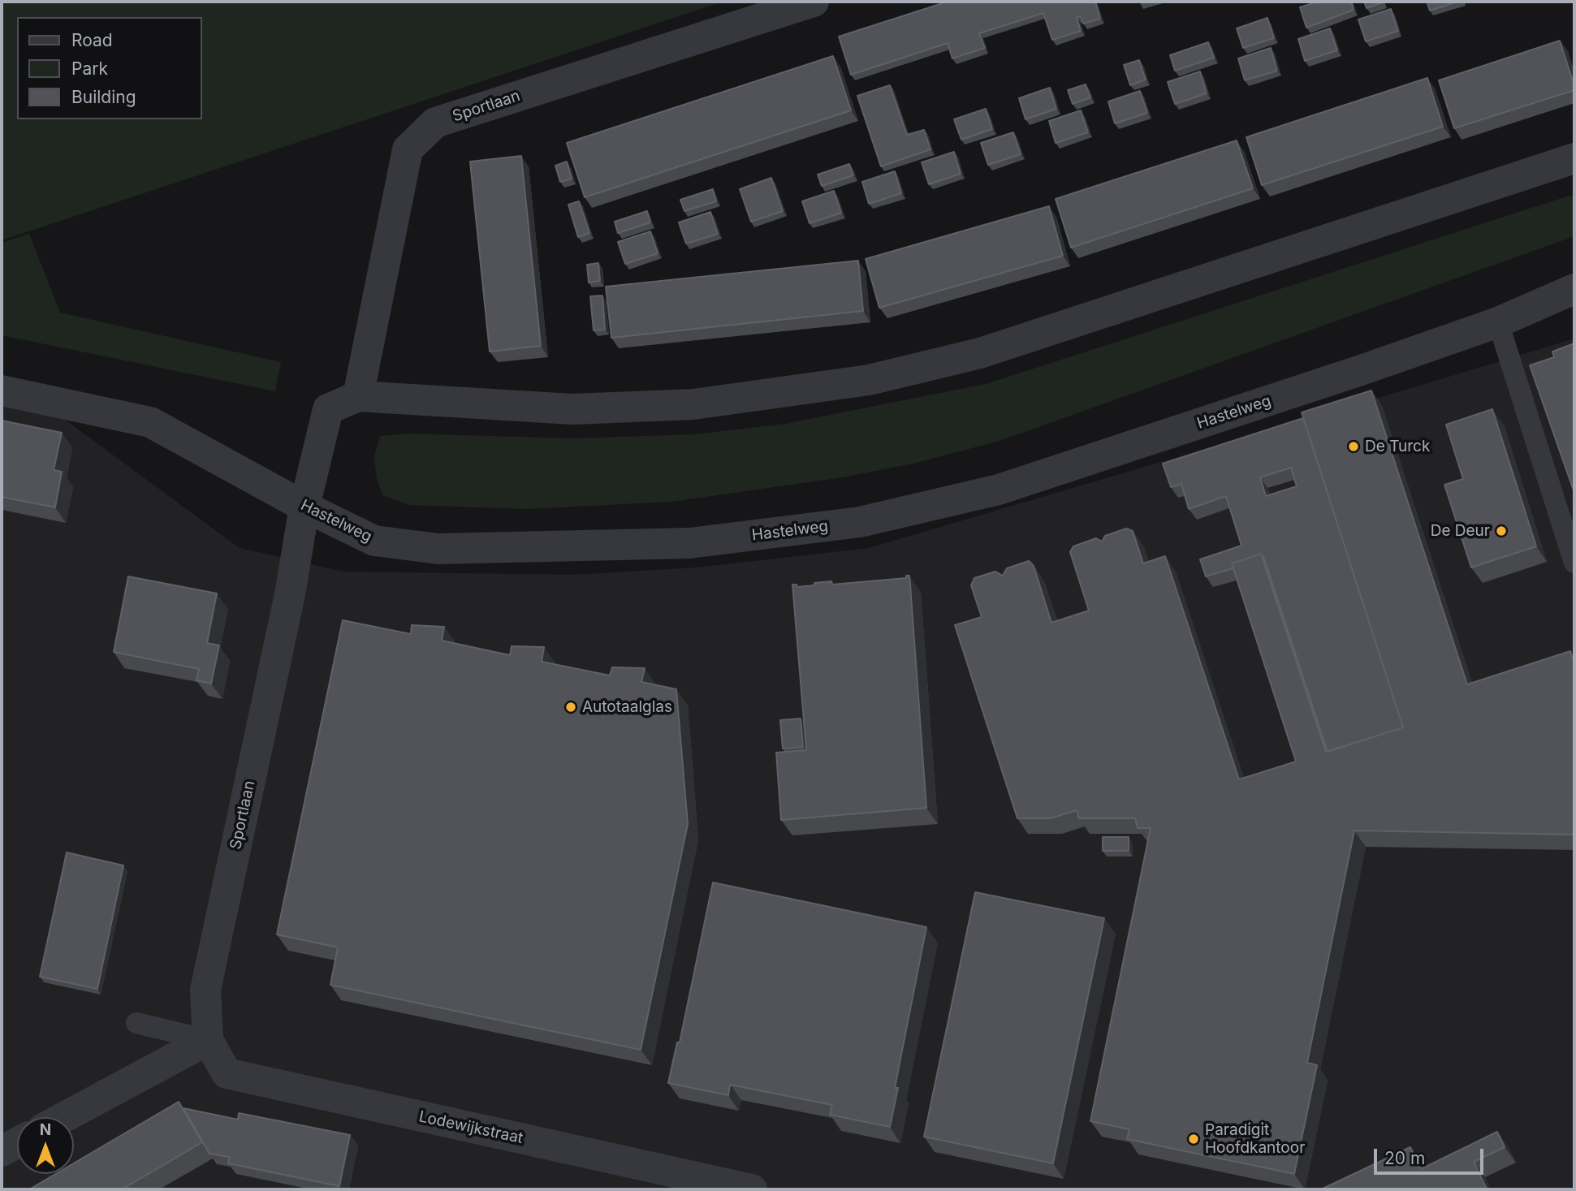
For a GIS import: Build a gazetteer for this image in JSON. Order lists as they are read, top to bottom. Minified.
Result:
{"streets":{"street":["Sportlaan","Hastelweg","Lodewijkstraat"]},"crossings":[["Sportlaan","Hastelweg"],["Sportlaan","Lodewijkstraat"]],"places":["De Turck","De Deur","Autotaalglas","Paradigit Hoofdkantoor"],"legend":["Road","Park","Building"],"scale_bar":"20 m","north":"top"}
